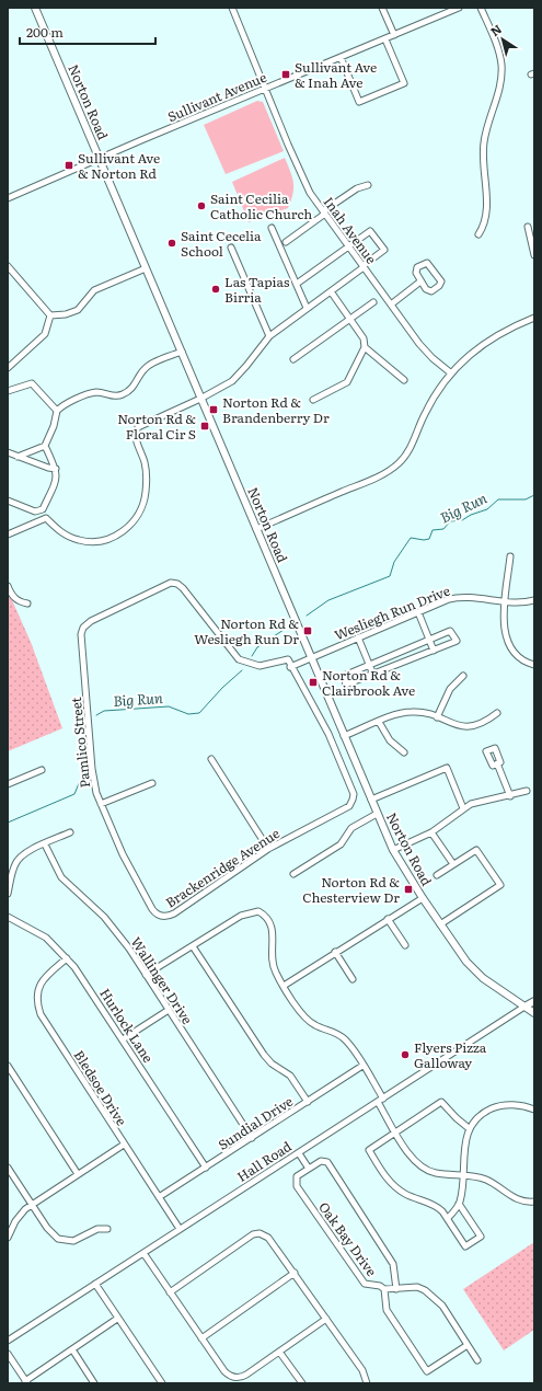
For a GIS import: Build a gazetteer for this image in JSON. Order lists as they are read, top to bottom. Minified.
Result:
{"streets":{"main road":["Norton Road","Hall Road"],"street":["Sullivant Avenue","Inah Avenue","Wesliegh Run Drive","Pamlico Street","Brackenridge Avenue","Wallinger Drive","Hurlock Lane","Bledsoe Drive","Sundial Drive","Oak Bay Drive"]},"crossings":[["Sullivant Avenue","Norton Road"],["Sullivant Avenue","Inah Avenue"],["Norton Road","Wesliegh Run Drive"],["Norton Road","Hall Road"],["Wesliegh Run Drive","Pamlico Street"],["Wesliegh Run Drive","Brackenridge Avenue"],["Pamlico Street","Brackenridge Avenue"],["Wallinger Drive","Sundial Drive"],["Hurlock Lane","Bledsoe Drive"],["Hurlock Lane","Sundial Drive"],["Bledsoe Drive","Sundial Drive"],["Bledsoe Drive","Hall Road"]],"water":["Big Run"],"places":{"transit":["Sullivant Ave & Inah Ave","Sullivant Ave & Norton Rd","Norton Rd & Brandenberry Dr","Norton Rd & Floral Cir S","Norton Rd & Wesliegh Run Dr","Norton Rd & Clairbrook Ave","Norton Rd & Chesterview Dr"],"other":["Saint Cecilia Catholic Church","Saint Cecelia School","Las Tapias Birria","Flyers Pizza Galloway"]},"scale_bar":"200 m","north":"top left"}
